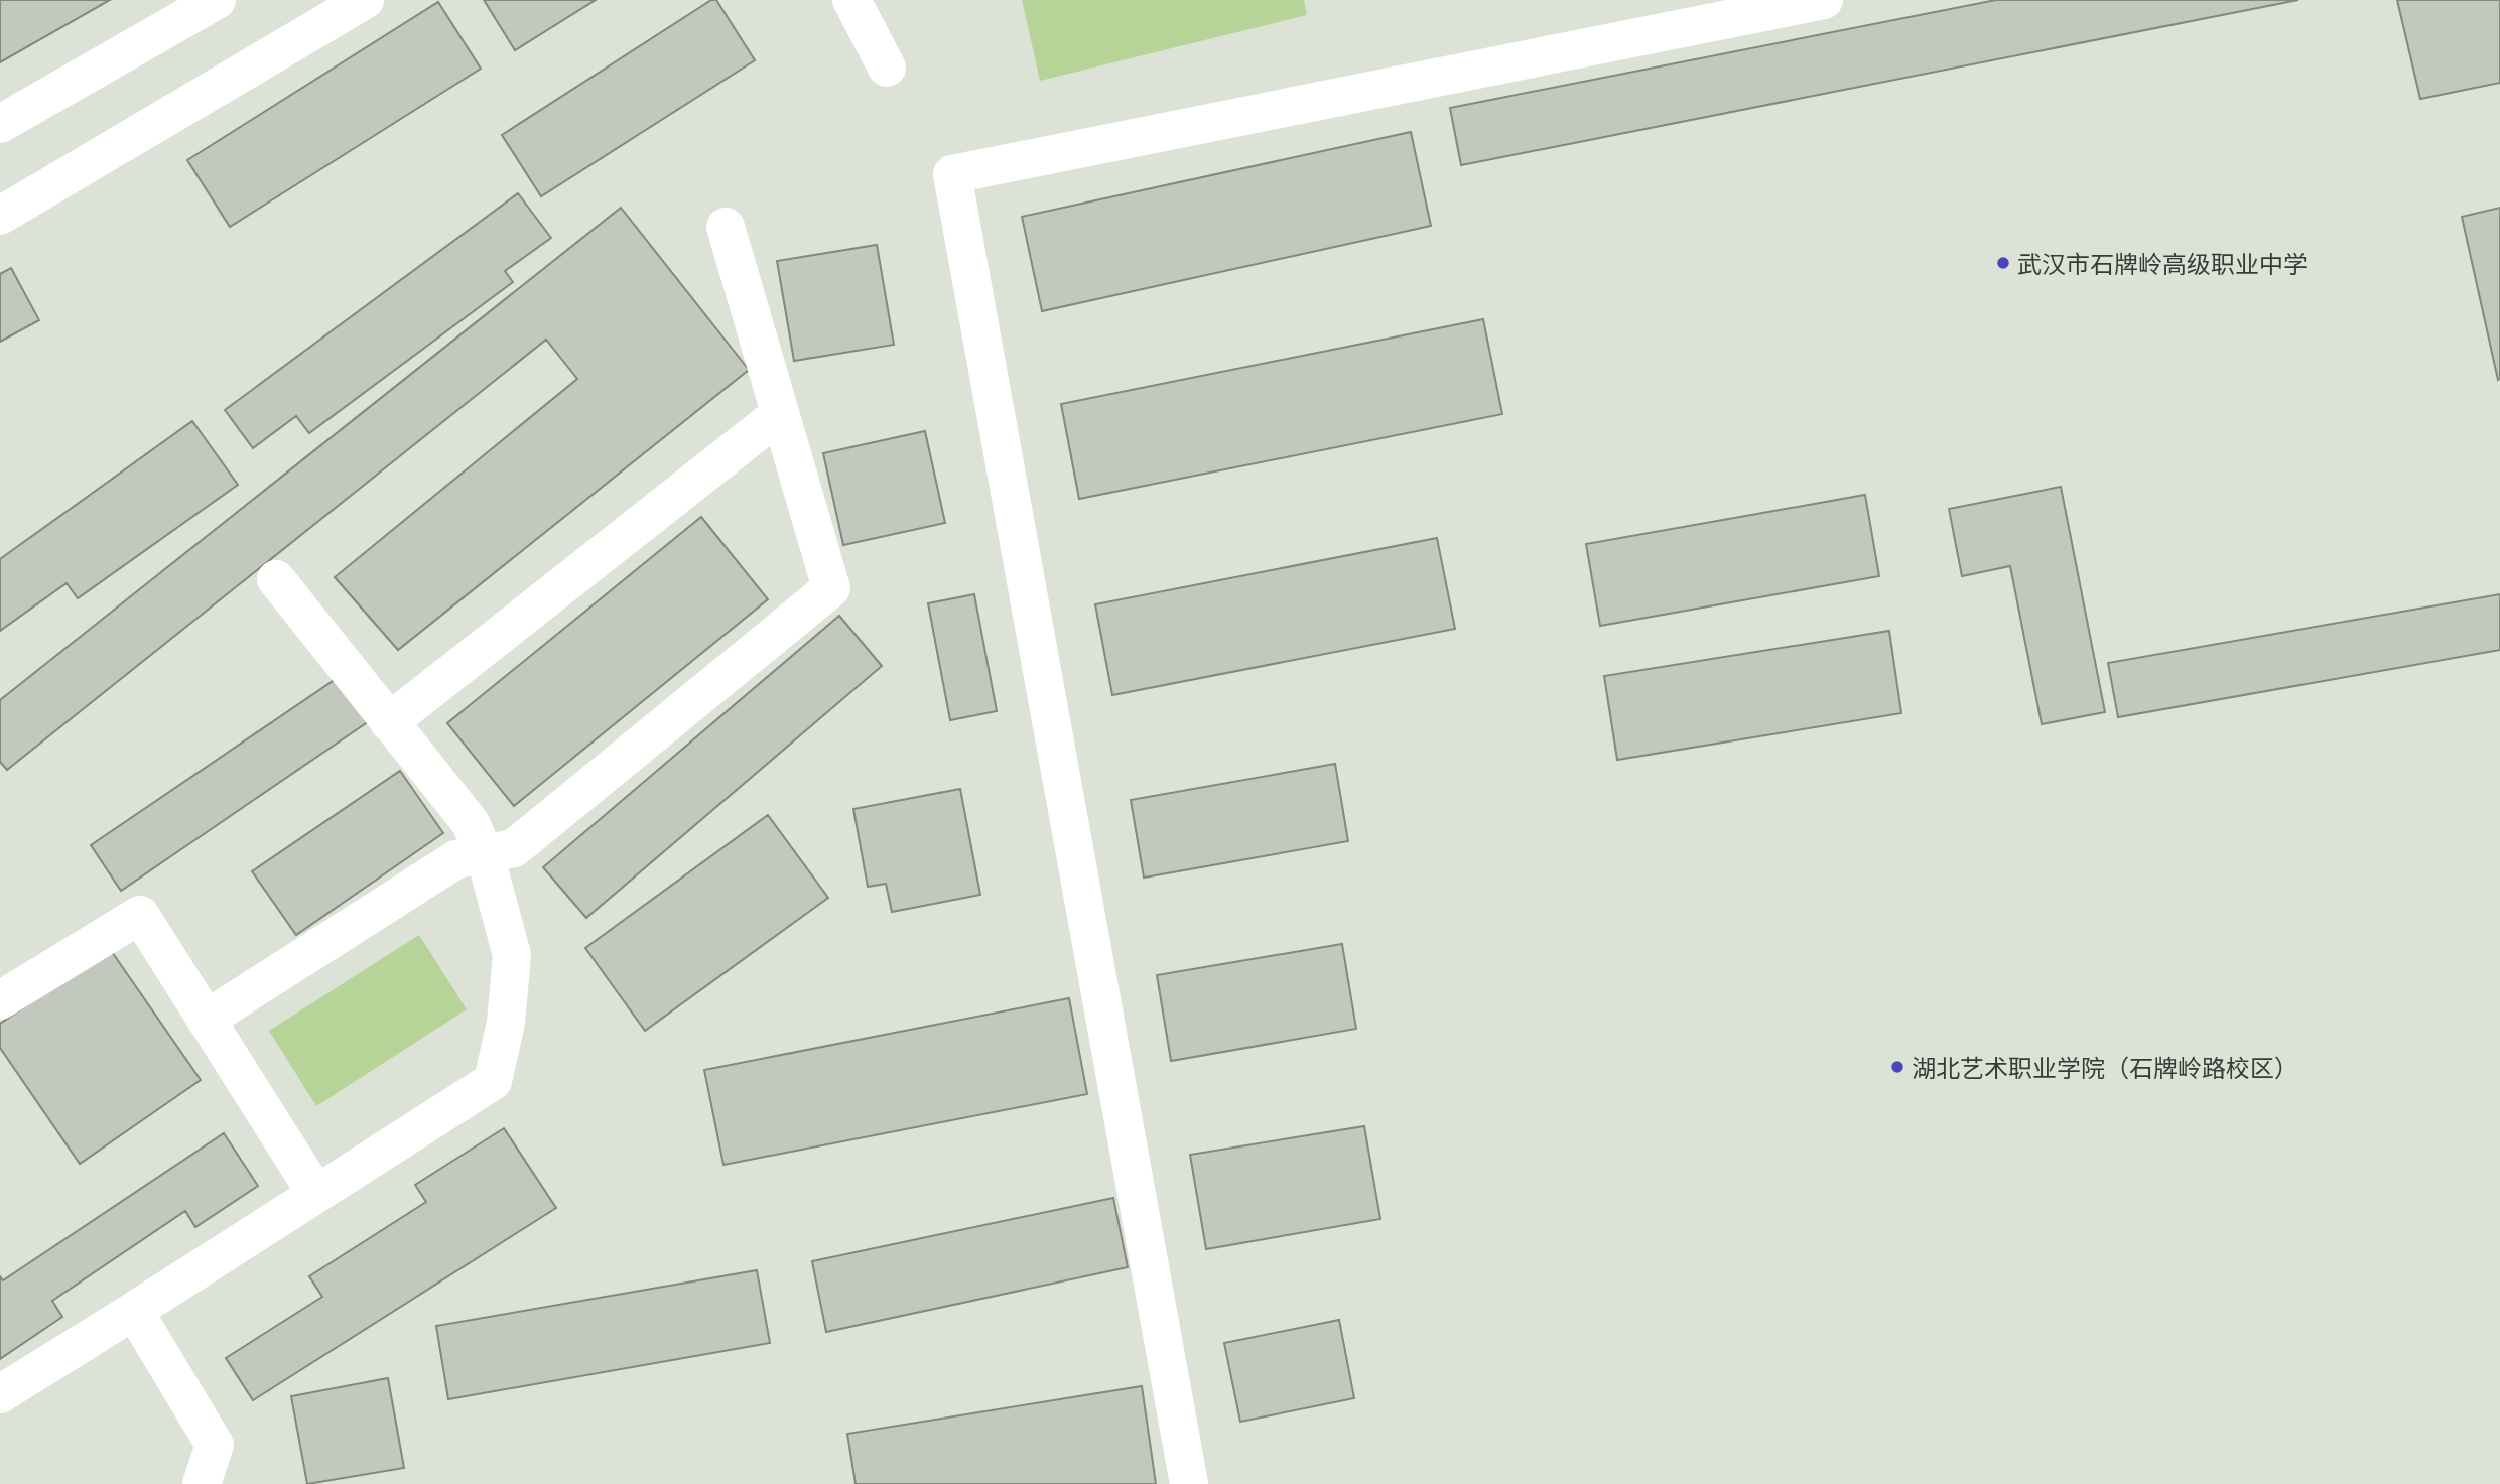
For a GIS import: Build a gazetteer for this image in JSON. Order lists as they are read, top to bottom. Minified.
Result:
{"places":["武汉市石牌岭高级职业中学","湖北艺术职业学院（石牌岭路校区）"]}
